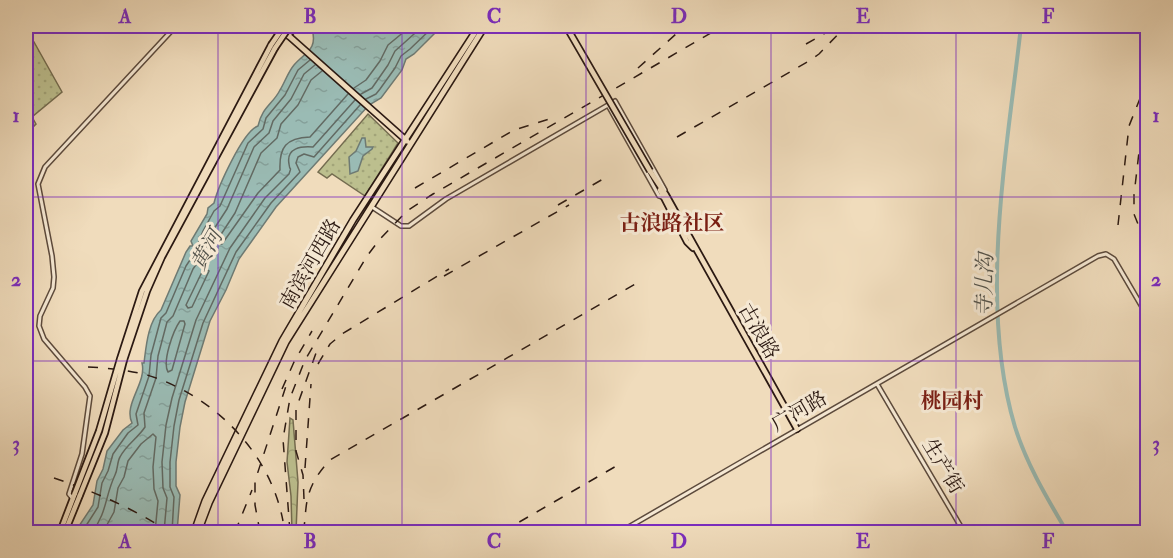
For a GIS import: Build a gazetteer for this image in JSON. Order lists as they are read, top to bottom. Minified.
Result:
{"streets":{"highway":["南滨河西路"],"main road":["古浪路"],"street":["广河路","生产街"]},"crossings":[["古浪路","广河路"],["广河路","生产街"]],"districts":["古浪路社区","桃园村"],"water":["黄河","寺儿沟"],"grid":{"columns":["A","B","C","D","E","F"],"rows":["1","2","3"]}}
